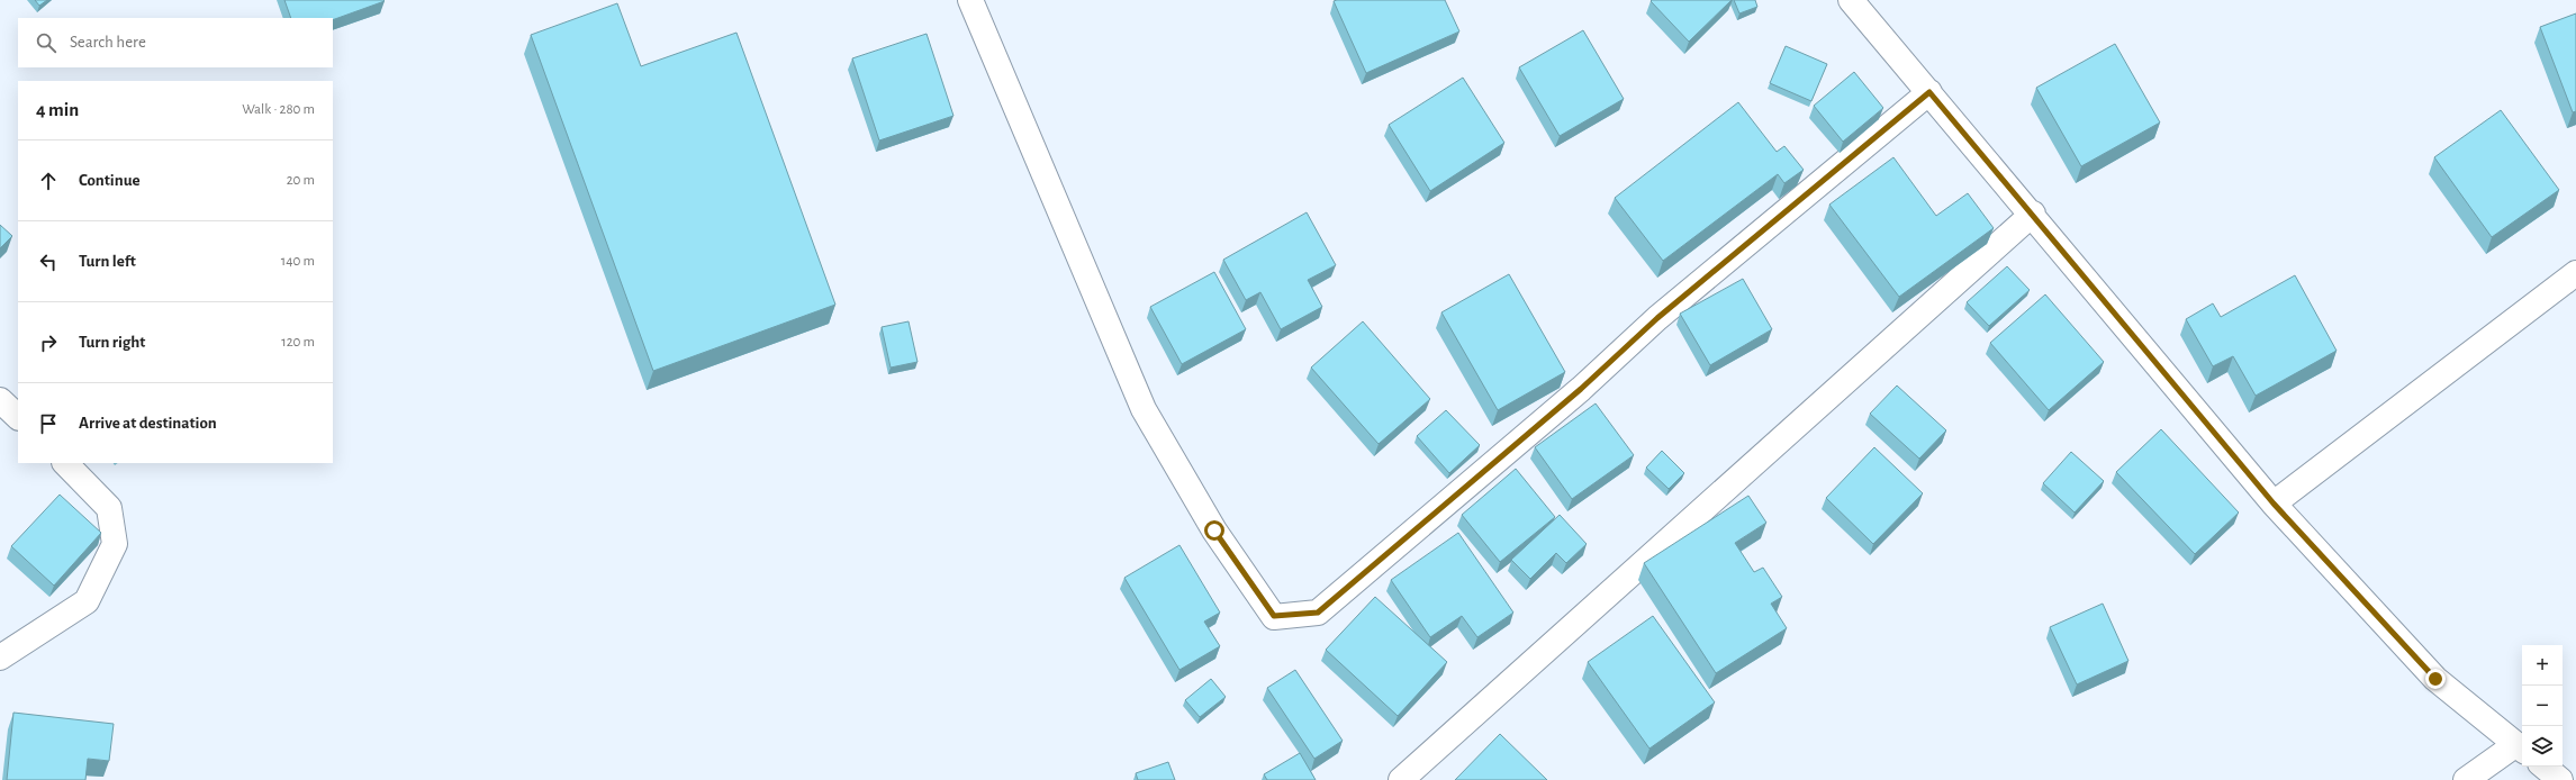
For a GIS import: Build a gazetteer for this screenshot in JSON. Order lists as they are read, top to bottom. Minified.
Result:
{"page":{"search":"Search here","heading":["4 min","Walk · 280 m"],"list":[["Continue","20 m"],["Turn left","140 m"],["Turn right","120 m"],"Arrive at destination"],"map_buttons":["+","−"]}}
